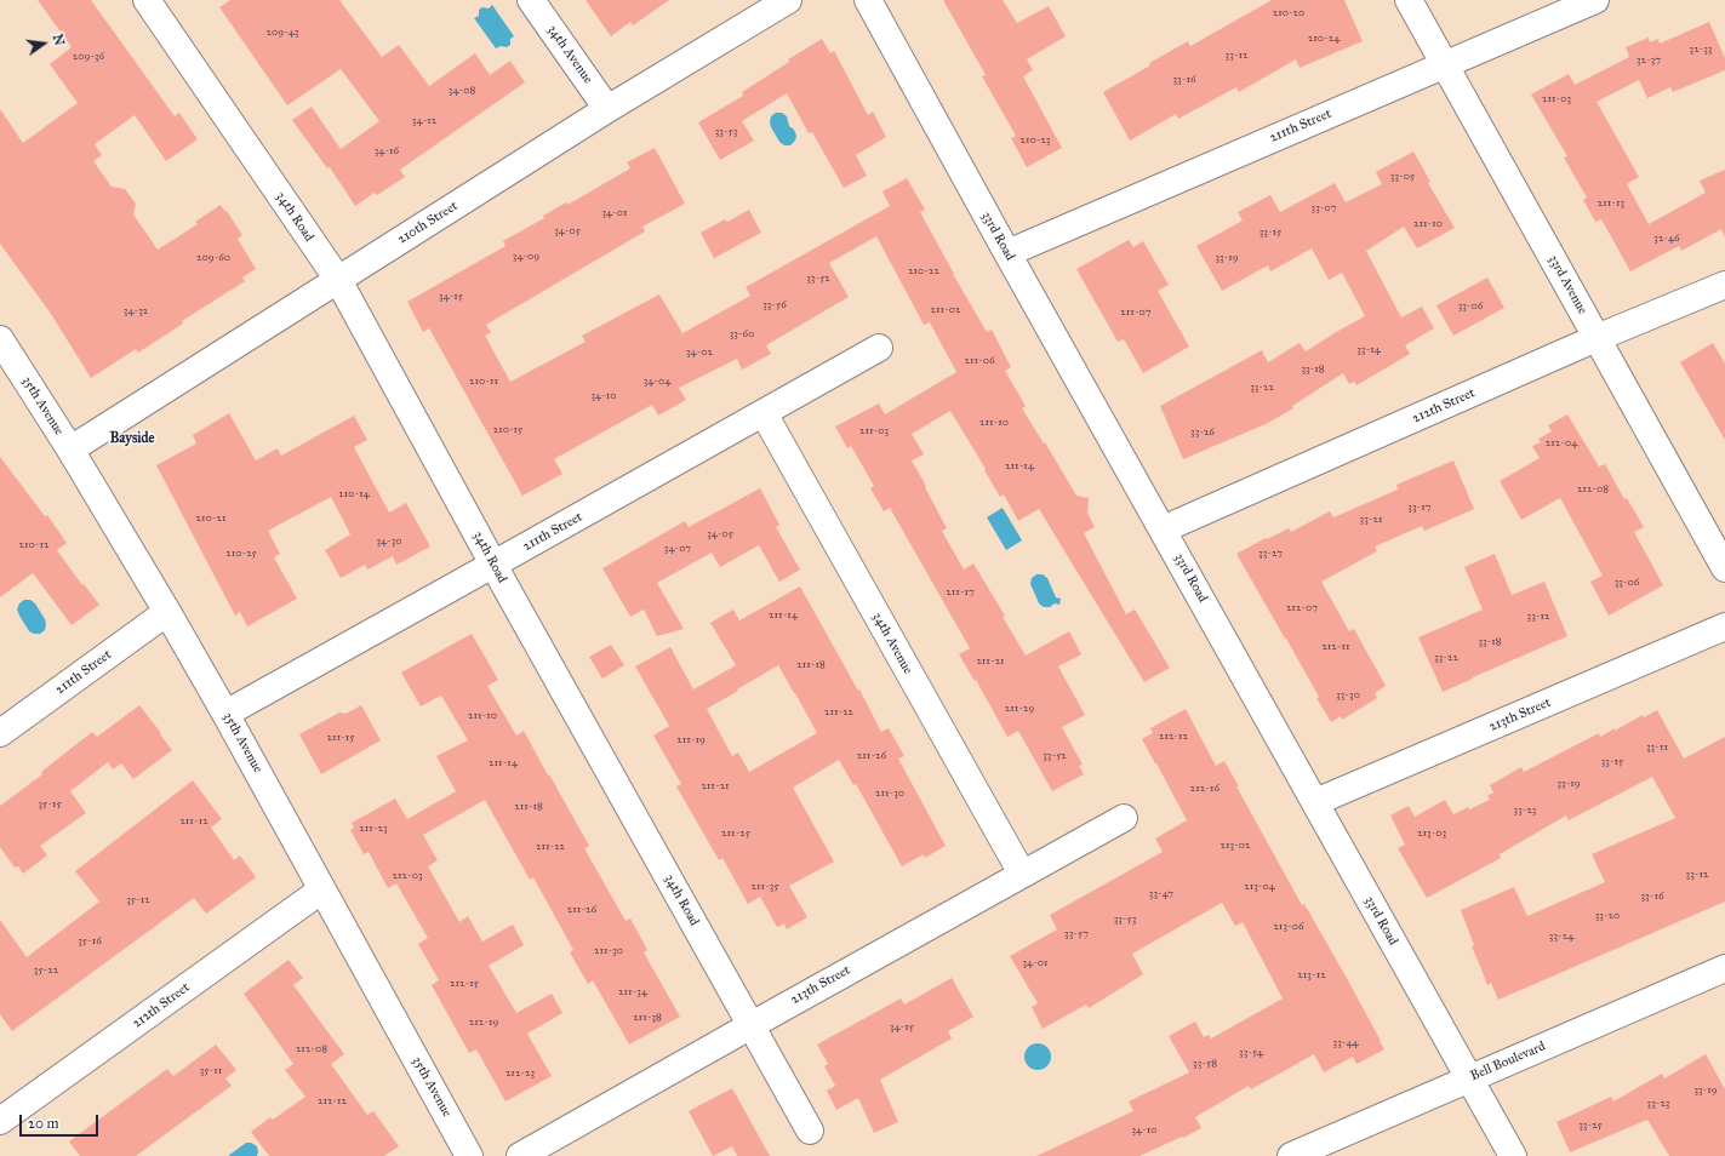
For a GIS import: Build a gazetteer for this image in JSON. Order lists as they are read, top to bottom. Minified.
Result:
{"streets":{"street":["34th Avenue","211th Street","34th Road","210th Street","33rd Road","33rd Avenue","35th Avenue","212th Street","213th Street","Bell Boulevard"]},"crossings":[["34th Avenue","211th Street"],["34th Avenue","210th Street"],["34th Avenue","213th Street"],["211th Street","34th Road"],["211th Street","33rd Road"],["211th Street","33rd Avenue"],["211th Street","35th Avenue"],["34th Road","210th Street"],["34th Road","213th Street"],["210th Street","35th Avenue"],["33rd Road","212th Street"],["33rd Road","213th Street"],["33rd Road","Bell Boulevard"],["33rd Avenue","212th Street"],["35th Avenue","212th Street"]],"districts":["Bayside"],"house_numbers":["210-20","209-43","210-24","32-33","33-12","209-36","32-37","33-16","34-08","211-03","34-12","33-53","210-23","34-16","33-05","211-13","33-07","34-01","211-10","34-05","33-15","32-46","34-09","209-60","33-19","210-22","33-52","34-15","33-56","33-06","211-02","34-32","211-07","33-60","33-14","34-02","211-06","33-18","210-11","34-04","33-22","34-10","211-10","210-15","211-03","33-26","212-04","211-14","212-08","210-14","33-17","210-21","33-21","34-05","34-30","210-12","34-07","210-25","33-27","33-06","211-17","212-07","211-14","33-12","33-18","212-11","33-22","211-21","211-18","33-30","211-29","211-22","211-10","212-12","211-15","211-19","33-11","211-26","33-52","33-15","211-14","33-19","211-21","212-16","211-30","35-15","211-18","33-23","211-12","211-23","211-25","213-03","213-02","211-22","33-12","212-03","211-35","213-04","33-47","33-16","35-12","211-26","33-20","33-53","213-06","33-57","33-24","35-16","211-30","34-01","35-22","213-12","212-15","211-34","211-38","212-19","34-15","33-44","212-08","33-54","33-58","35-11","212-23","33-19","212-12","33-23","33-25","34-10"],"scale_bar":"20 m","north":"right"}
